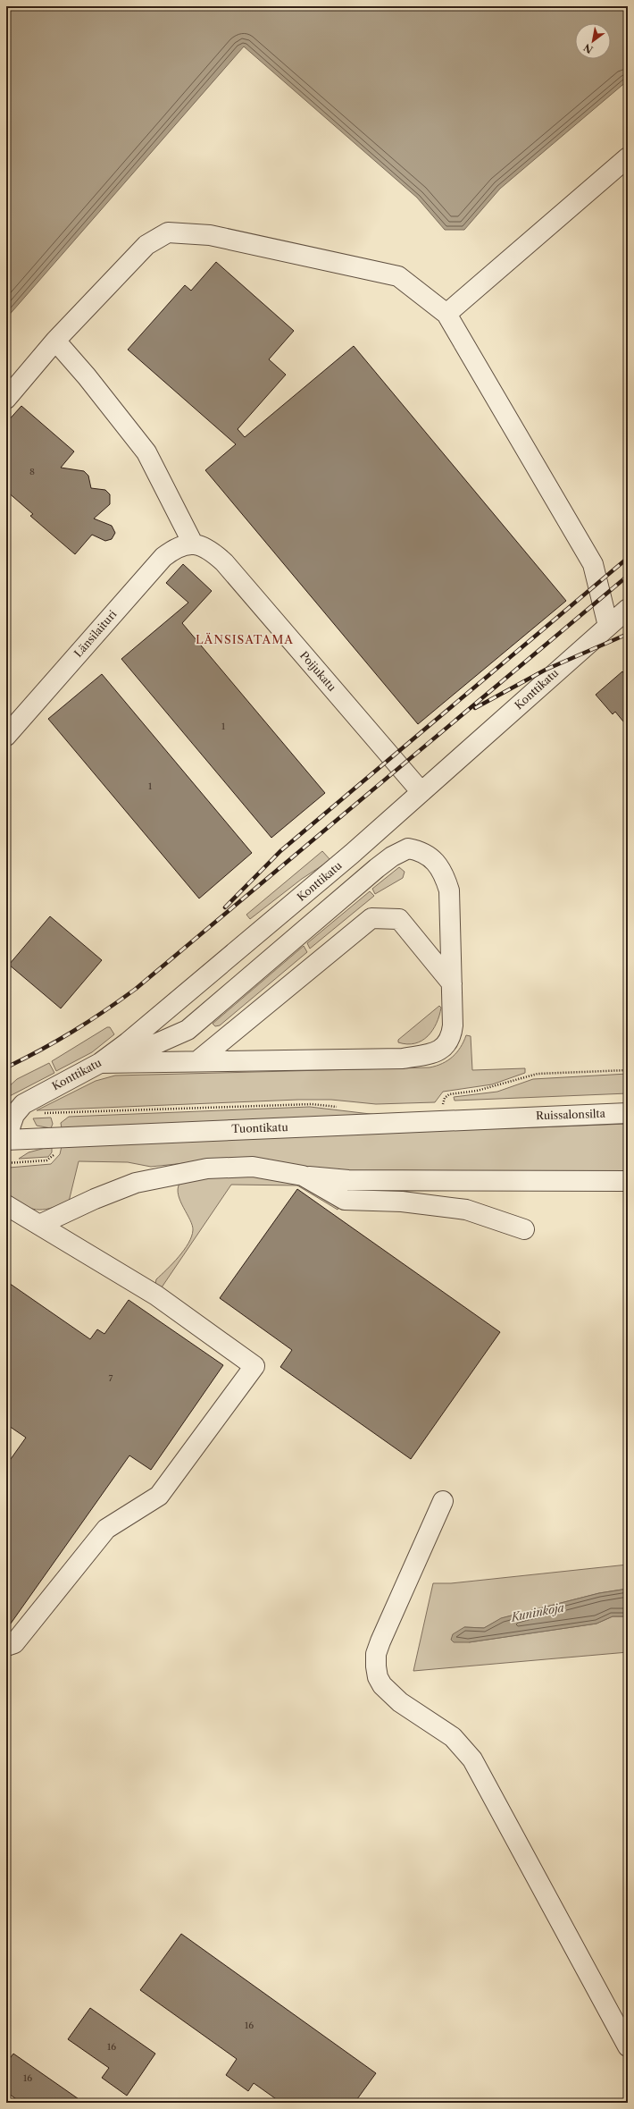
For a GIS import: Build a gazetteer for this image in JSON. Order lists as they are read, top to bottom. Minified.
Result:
{"streets":{"street":["Länsilaituri","Poijukatu","Konttikatu","Ruissalonsilta","Tuontikatu"]},"crossings":[["Länsilaituri","Poijukatu"],["Poijukatu","Konttikatu"],["Konttikatu","Tuontikatu"],["Ruissalonsilta","Tuontikatu"]],"districts":["LÄNSISATAMA"],"water":["Kuninkoja"],"house_numbers":["8","1","1","7","16","16","16"],"north":"bottom left"}
